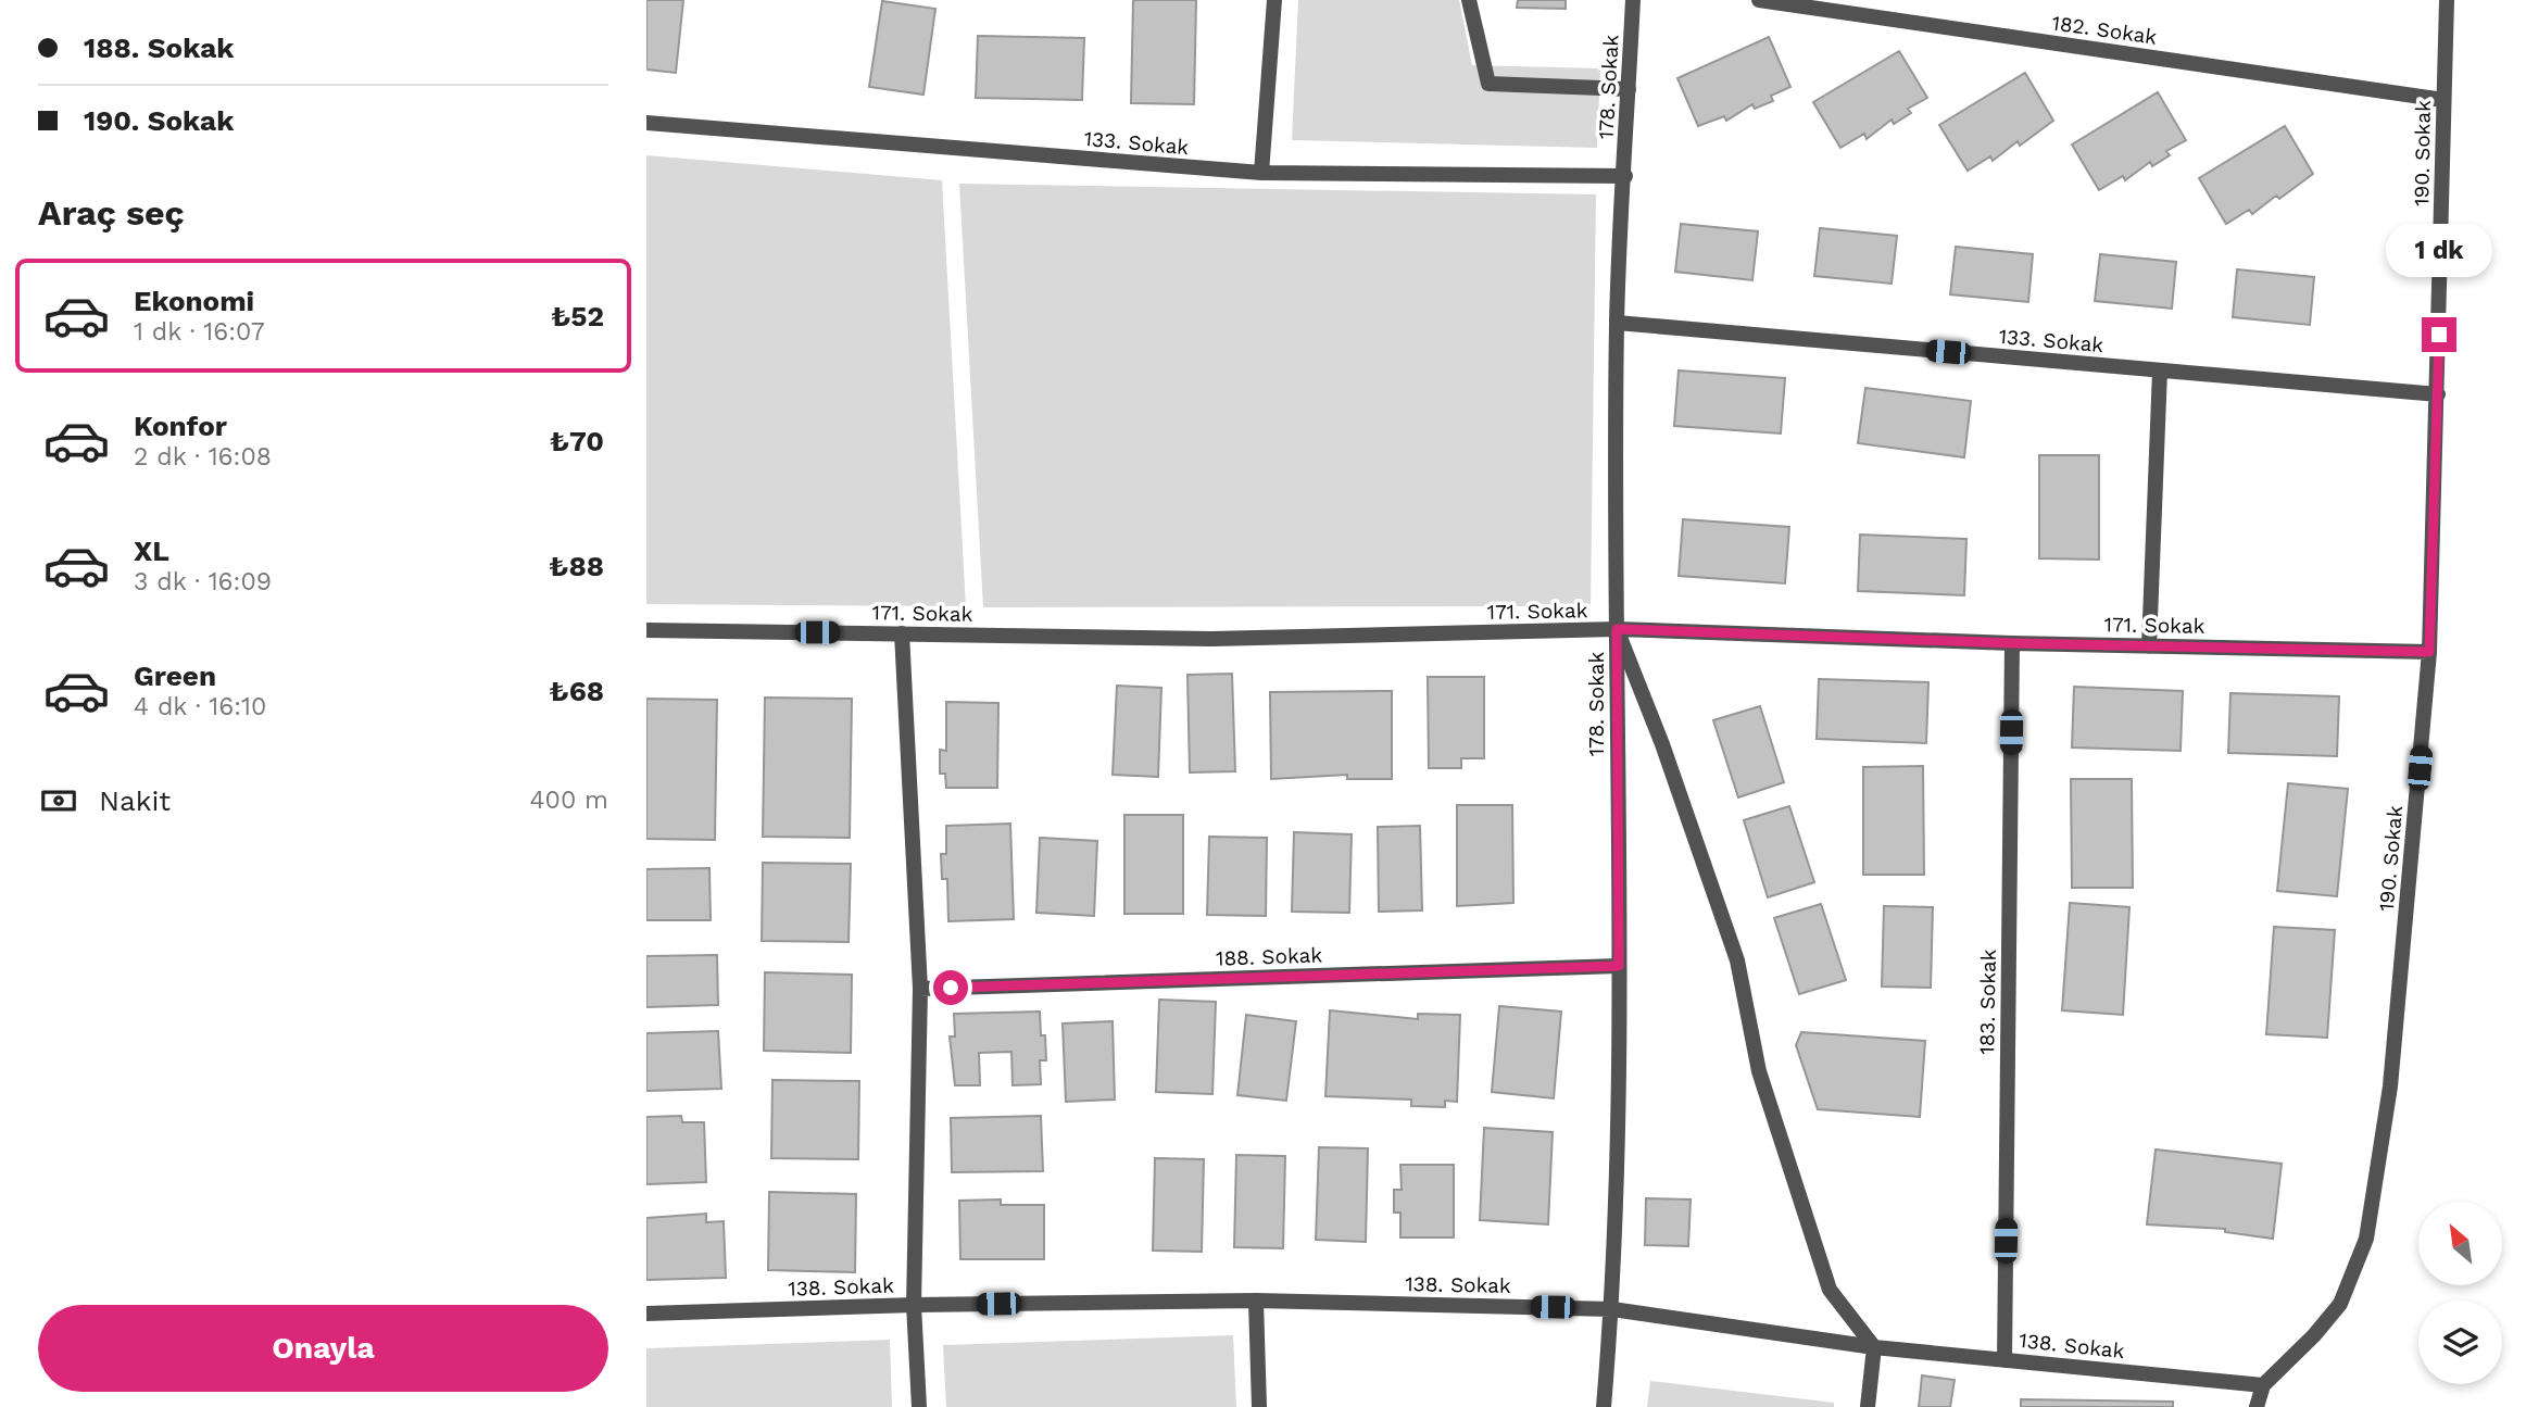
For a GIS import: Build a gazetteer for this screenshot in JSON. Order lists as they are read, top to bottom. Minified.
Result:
{"streets":{"street":["182. Sokak","178. Sokak","133. Sokak","190. Sokak","171. Sokak","188. Sokak","183. Sokak","138. Sokak"]},"crossings":[["182. Sokak","190. Sokak"],["178. Sokak","133. Sokak"],["178. Sokak","171. Sokak"],["178. Sokak","188. Sokak"],["178. Sokak","138. Sokak"],["133. Sokak","190. Sokak"],["190. Sokak","171. Sokak"],["190. Sokak","138. Sokak"],["171. Sokak","183. Sokak"],["183. Sokak","138. Sokak"]],"north":"top left","page":{"banner":["188. Sokak","190. Sokak"],"heading":"Araç seç","bubble":"1 dk","list":[{"name":"Ekonomi","note":"1 dk · 16:07","value":"₺52"},{"name":"Konfor","note":"2 dk · 16:08","value":"₺70"},{"name":"XL","note":"3 dk · 16:09","value":"₺88"},{"name":"Green","note":"4 dk · 16:10","value":"₺68"}],"pay":["Nakit","400 m"],"buttons":"Onayla"}}
